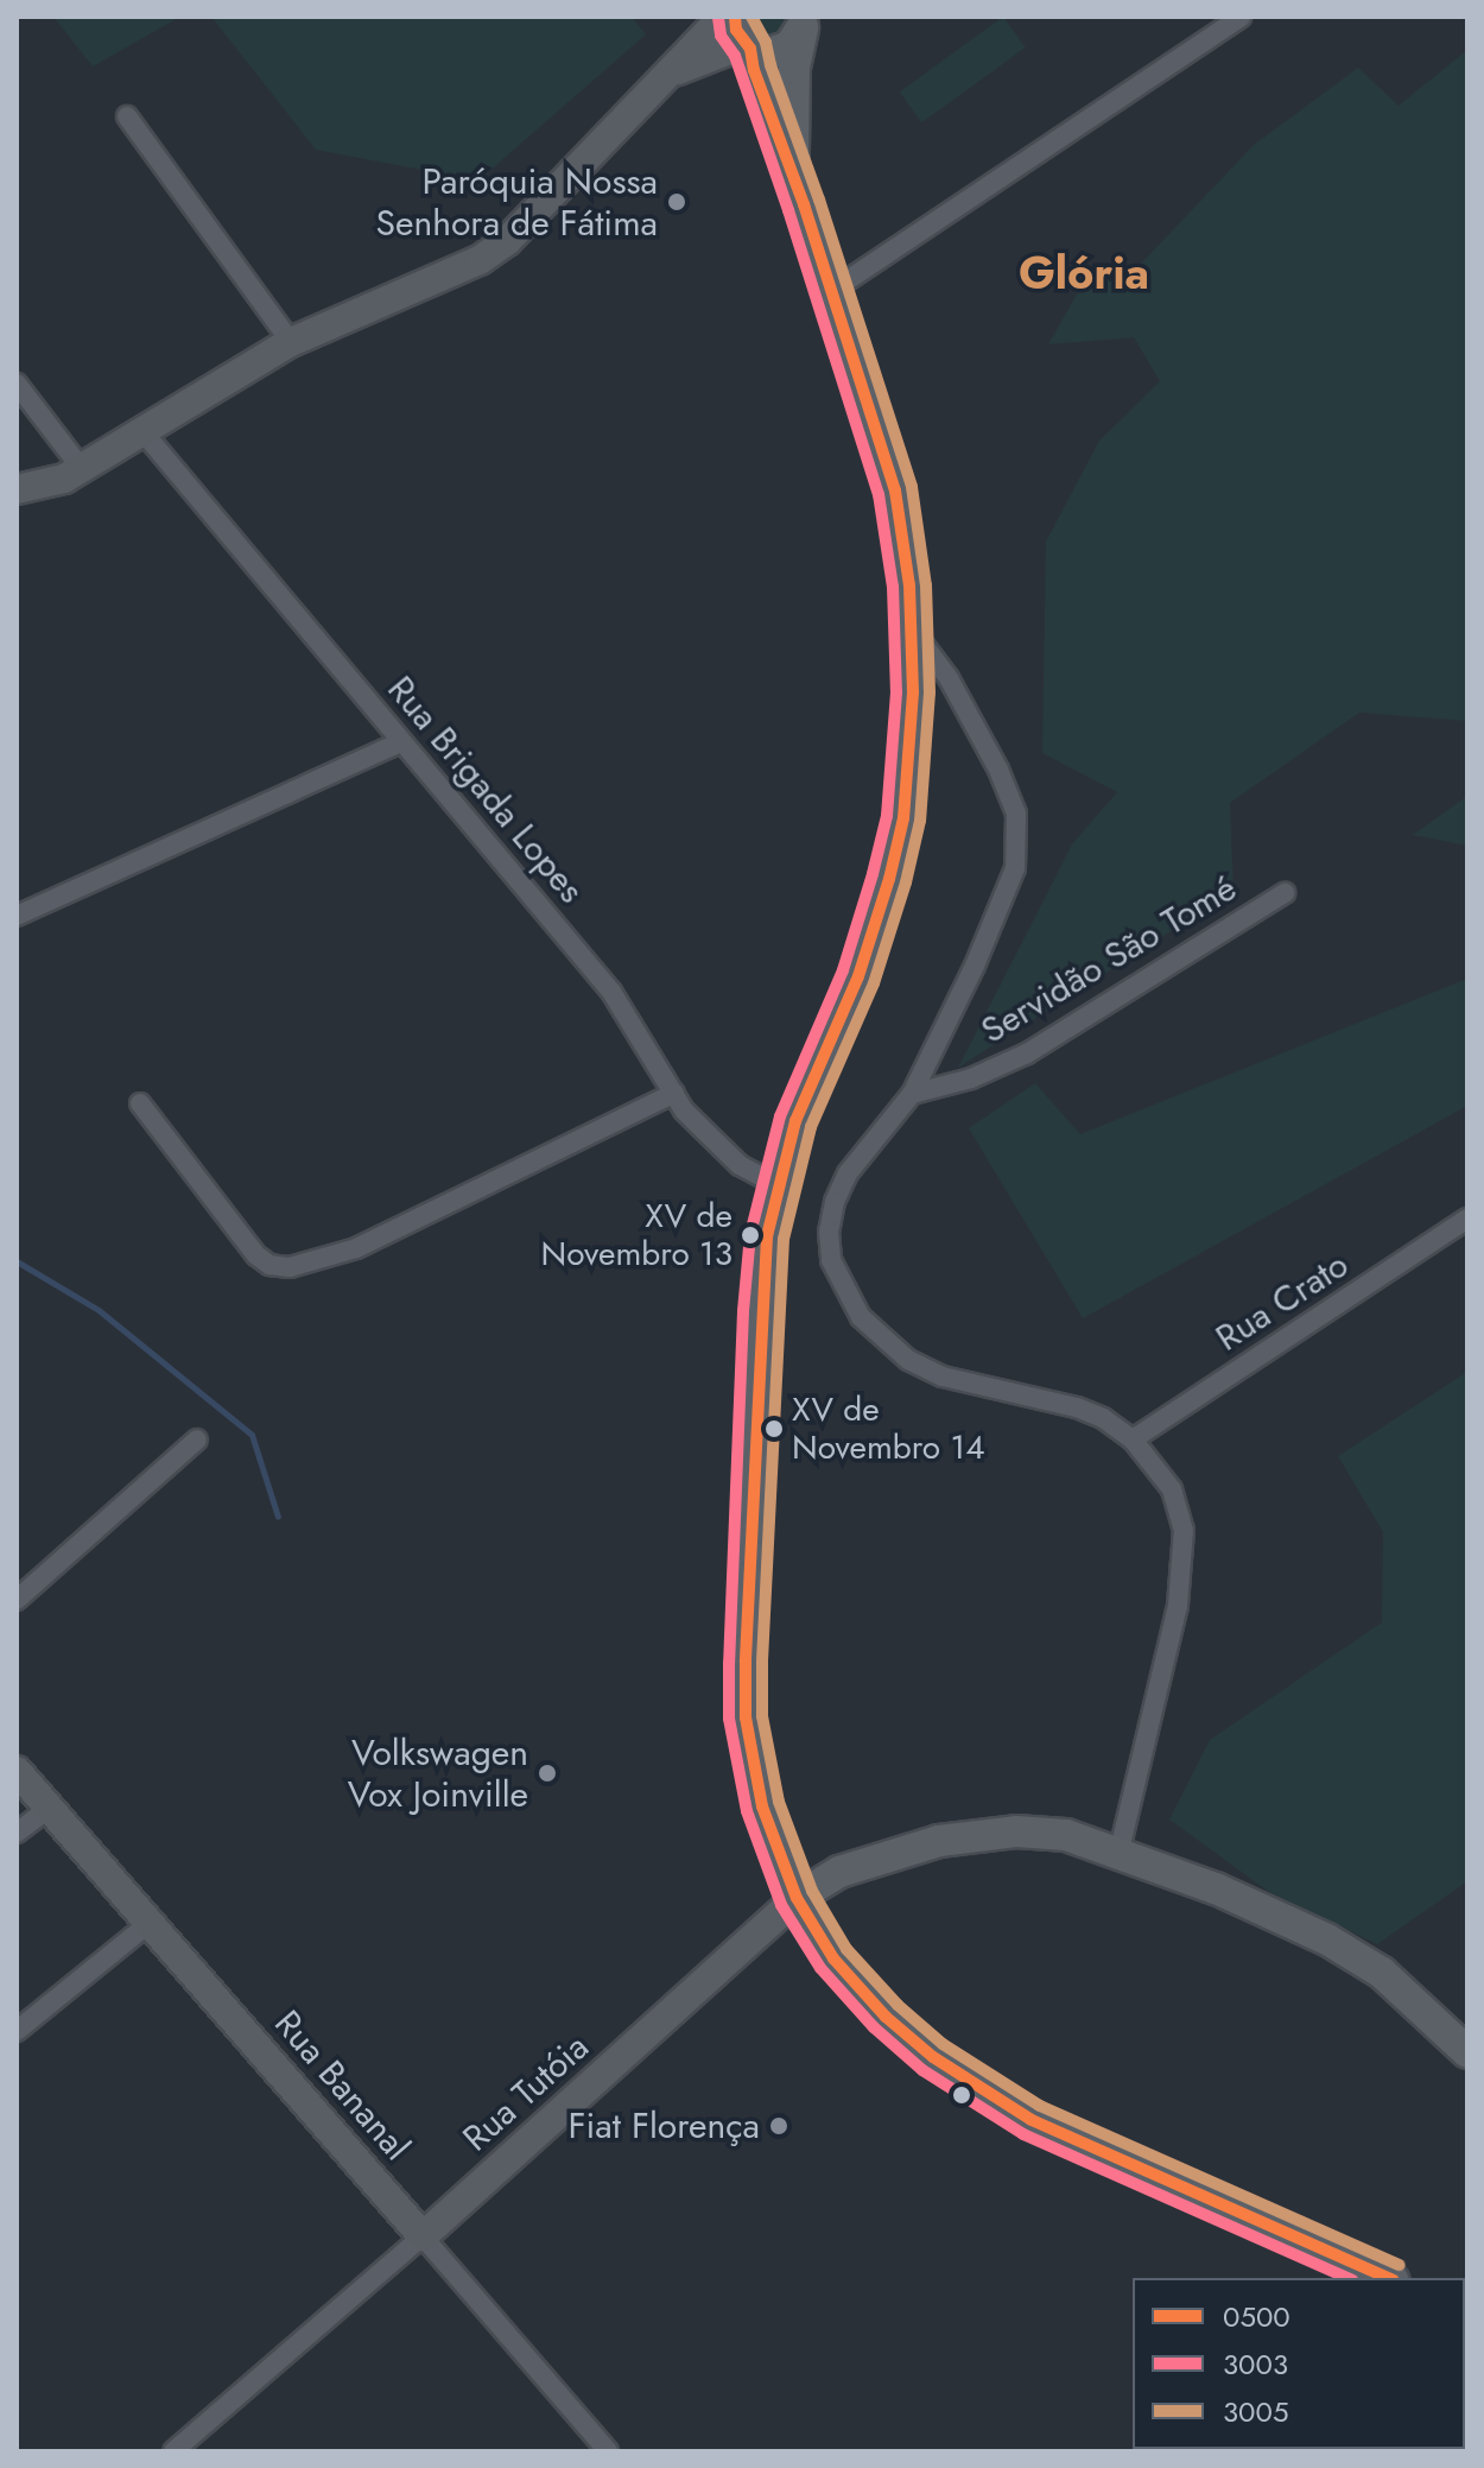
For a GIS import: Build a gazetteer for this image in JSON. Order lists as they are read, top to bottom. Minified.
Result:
{"streets":{"street":["Rua Brigada Lopes","Servidão São Tomé","Rua Crato","Rua Bananal","Rua Tutóia"]},"crossings":[["Rua Bananal","Rua Tutóia"]],"districts":["Glória"],"places":["Paróquia Nossa Senhora de Fátima","XV de Novembro 13","XV de Novembro 14","Volkswagen Vox Joinville","Fiat Florença"],"lines":["transit line 0500","transit line 3005","transit line 3003"],"legend":["0500","3003","3005"]}
